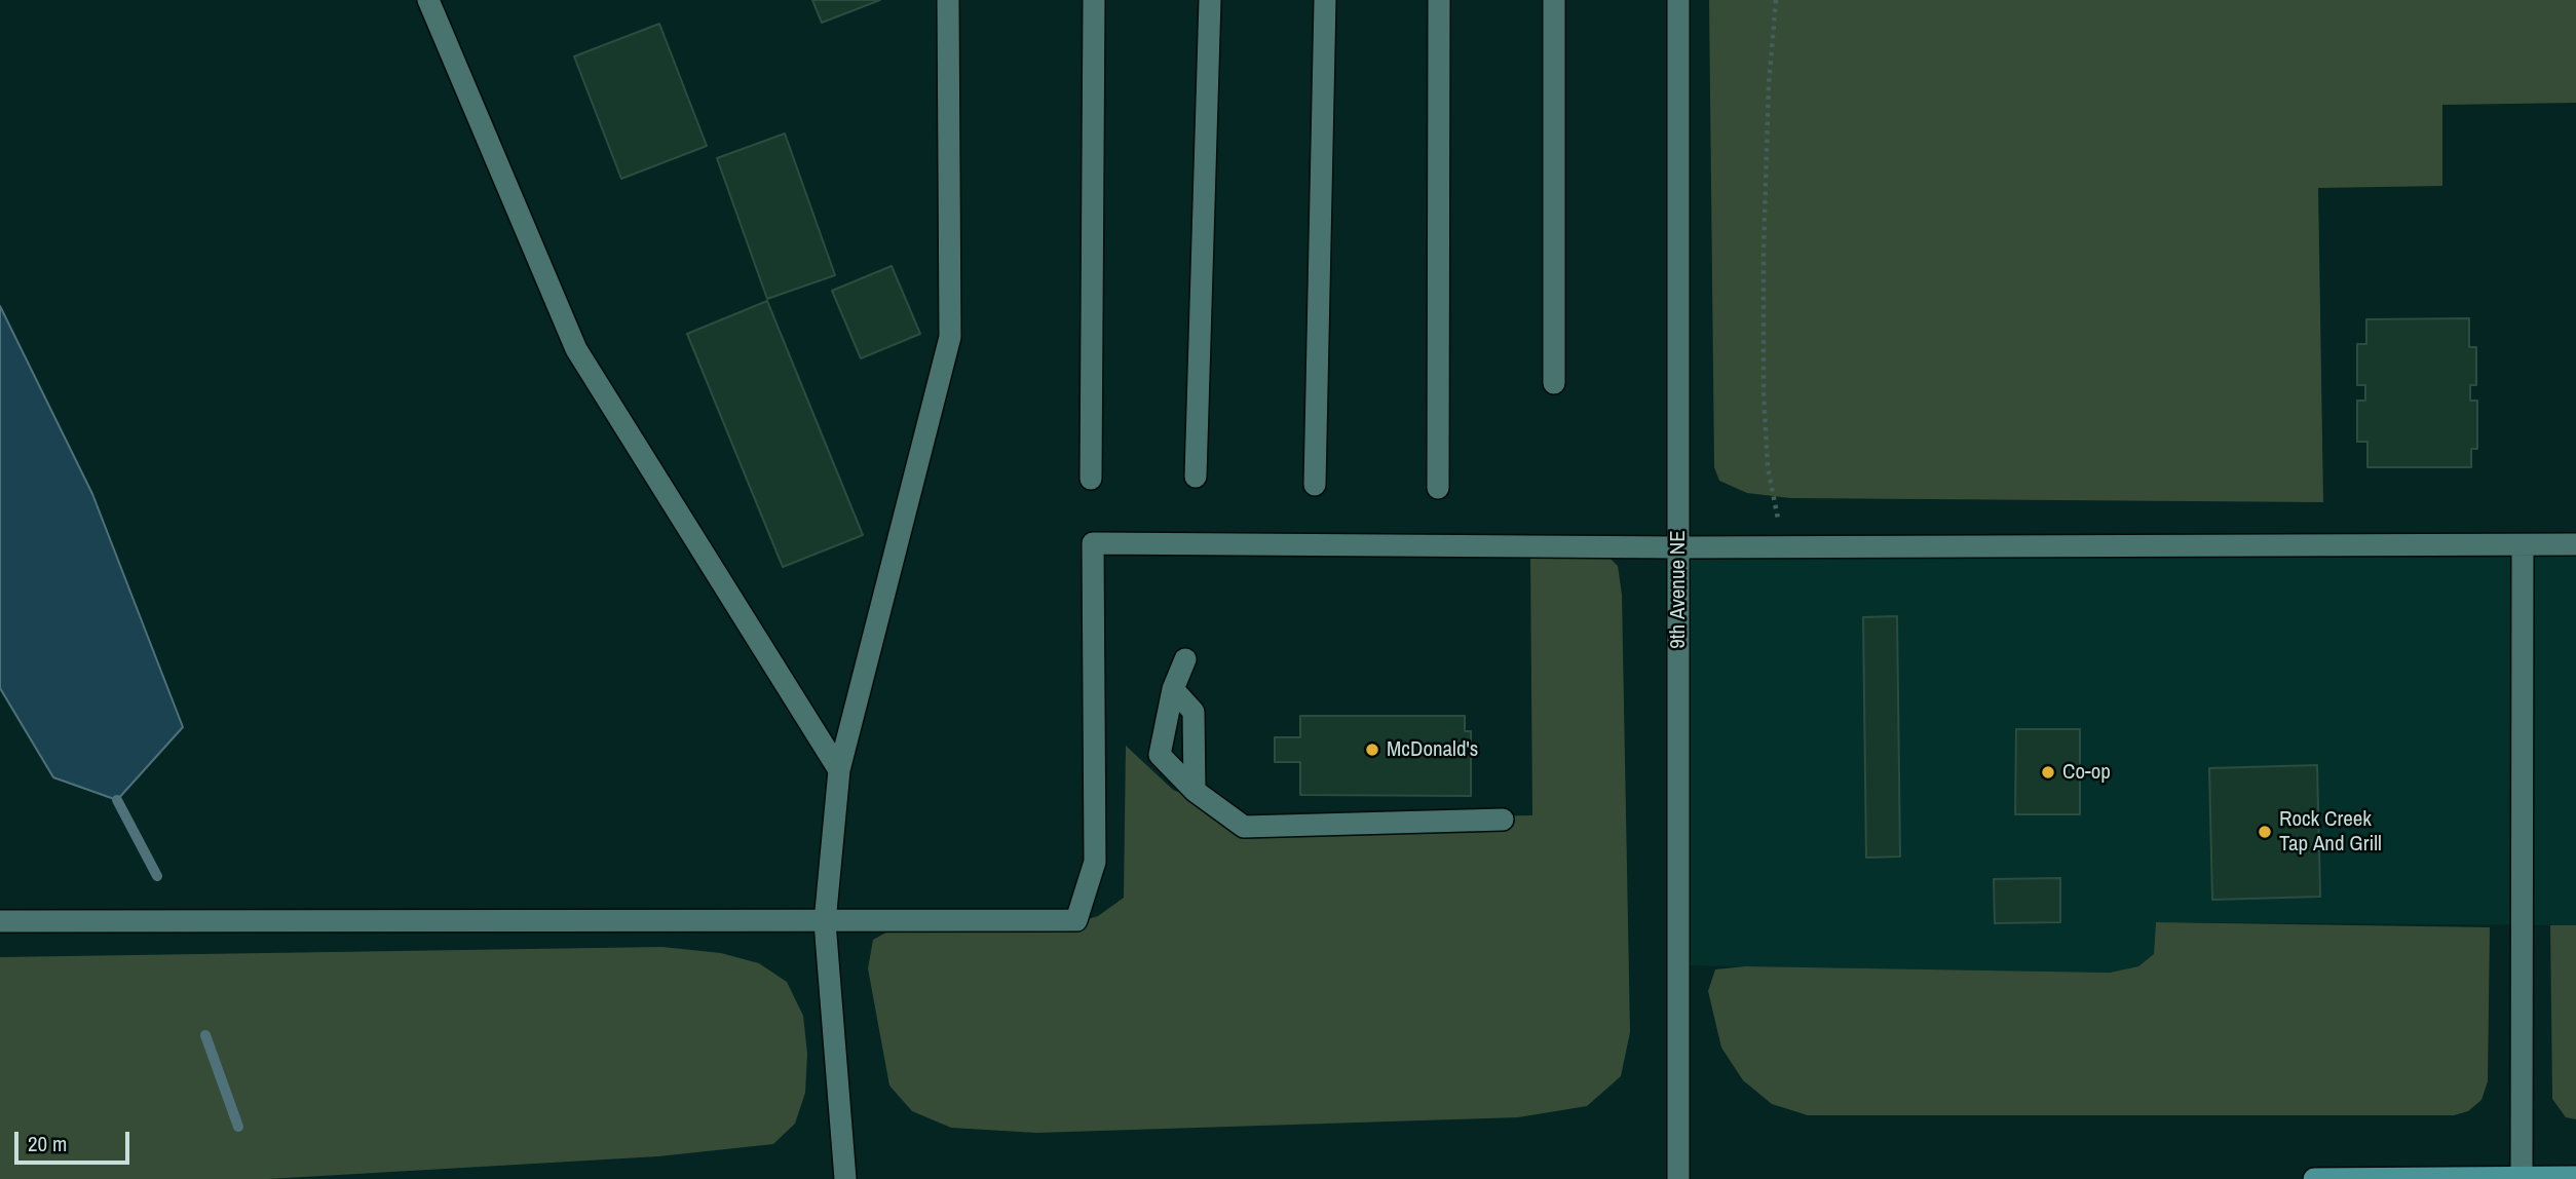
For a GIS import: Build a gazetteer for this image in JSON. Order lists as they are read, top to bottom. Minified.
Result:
{"streets":{"street":["9th Avenue NE"]},"places":["McDonald's","Co-op","Rock Creek Tap And Grill"],"scale_bar":"20 m"}
